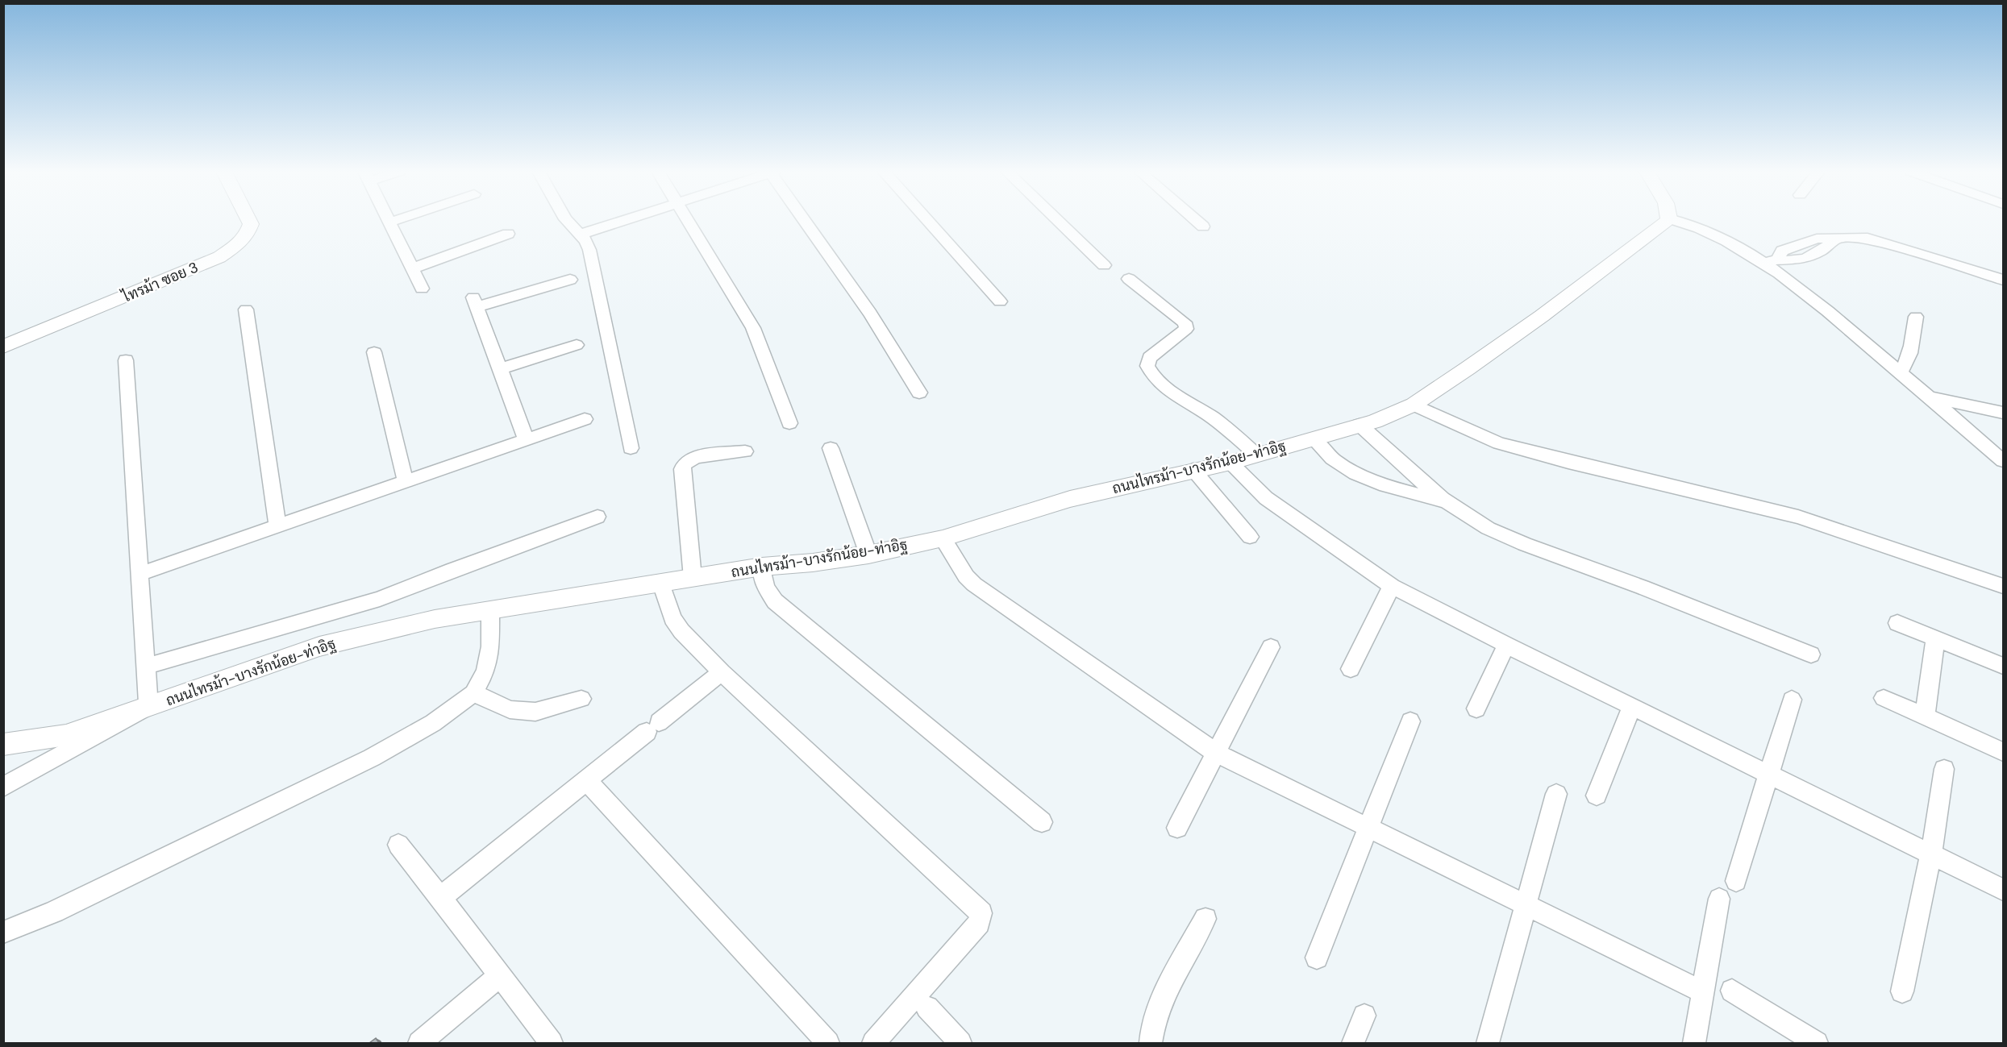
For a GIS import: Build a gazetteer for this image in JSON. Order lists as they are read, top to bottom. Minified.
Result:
{"streets":{"street":["ไทรม้า ซอย 3","ถนนไทรม้า-บางรักน้อย-ท่าอิฐ"]}}
